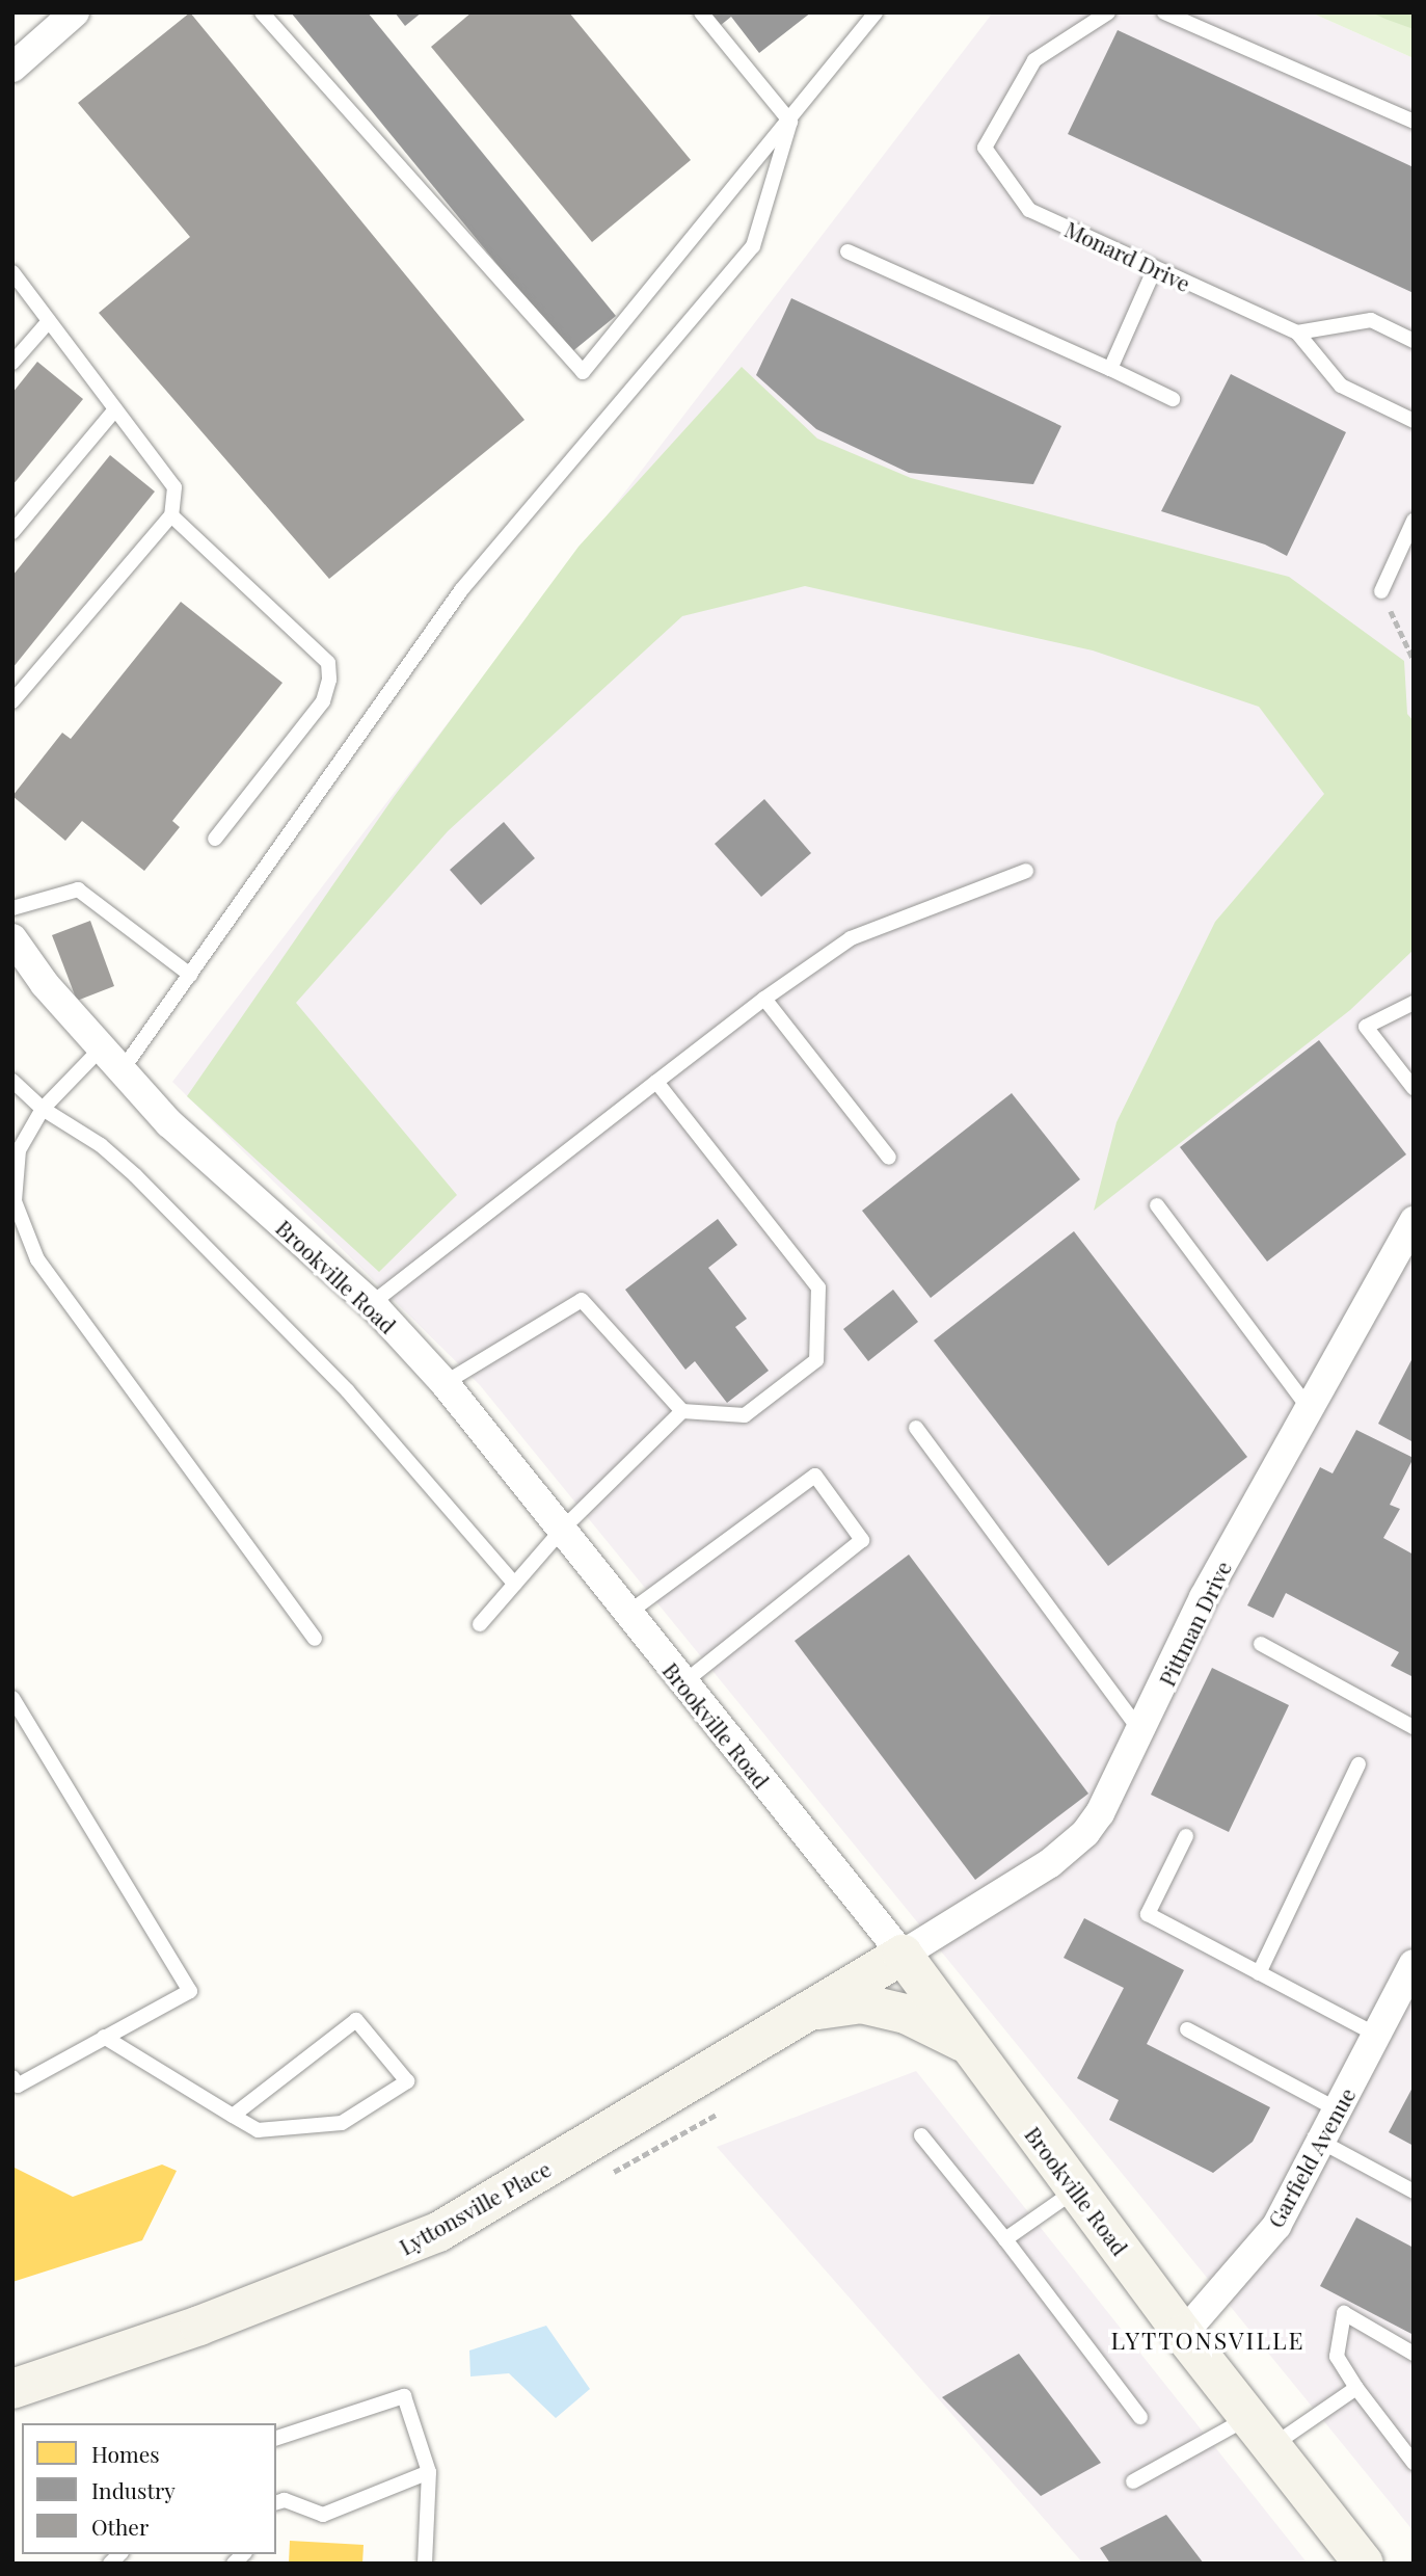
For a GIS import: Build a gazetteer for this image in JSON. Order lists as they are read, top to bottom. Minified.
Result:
{"streets":{"street":["Brookville Road","Pittman Drive","Garfield Avenue","Lyttonsville Place"],"lane":["Monard Drive"]},"crossings":[["Brookville Road","Pittman Drive"],["Brookville Road","Garfield Avenue"],["Brookville Road","Lyttonsville Place"],["Pittman Drive","Lyttonsville Place"]],"districts":["LYTTONSVILLE"],"legend":["Homes","Industry","Other"]}
